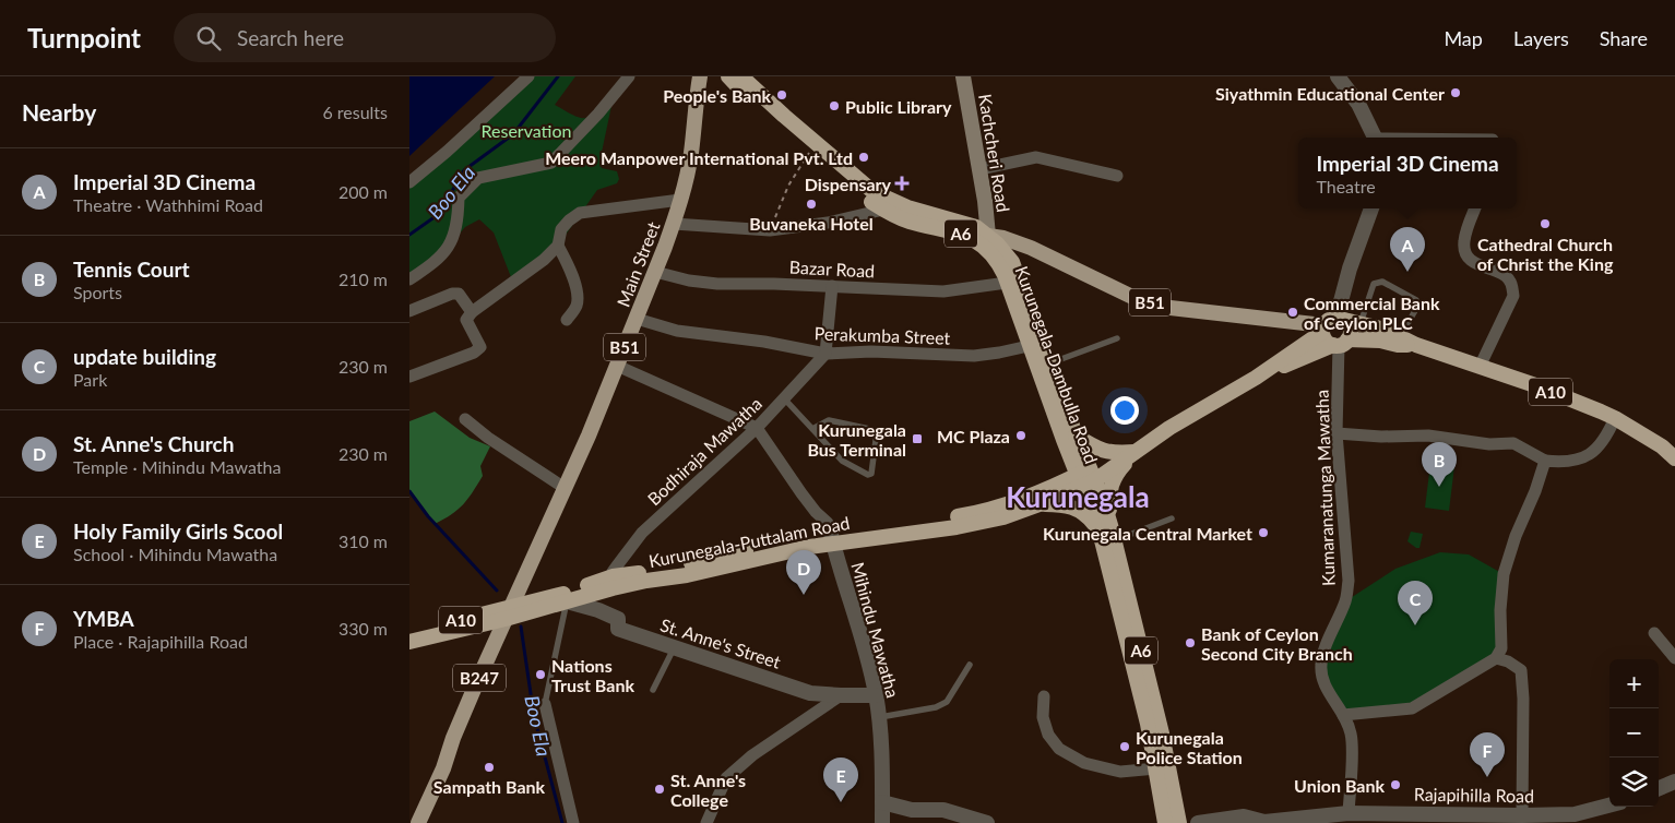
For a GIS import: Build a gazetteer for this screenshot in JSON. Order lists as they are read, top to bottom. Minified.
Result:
{"streets":{"highway":["A6","Kurunegala-Dambulla Road","A10","Kurunegala-Puttalam Road"],"main road":["Kachcheri Road","Main Street","B51","B247"],"street":["Bazar Road","Perakumba Street","Bodhiraja Mawatha","Kumaranatunga Mawatha","Mihindu Mawatha","St. Anne's Street","Rajapihilla Road"]},"crossings":[["Kachcheri Road","B51"],["Kachcheri Road","Kurunegala-Dambulla Road"],["A6","Kurunegala-Dambulla Road"],["A6","A10"],["A6","Kurunegala-Puttalam Road"],["Main Street","Bazar Road"],["Main Street","Perakumba Street"],["Main Street","Kurunegala-Puttalam Road"],["Main Street","B247"],["Bazar Road","Kurunegala-Dambulla Road"],["B51","Kurunegala-Dambulla Road"],["B51","A10"],["Perakumba Street","Kurunegala-Dambulla Road"],["Perakumba Street","Bodhiraja Mawatha"],["Kurunegala-Dambulla Road","A10"],["Kurunegala-Dambulla Road","Kurunegala-Puttalam Road"],["A10","Kumaranatunga Mawatha"],["A10","Kurunegala-Puttalam Road"],["Bodhiraja Mawatha","Kurunegala-Puttalam Road"],["Kumaranatunga Mawatha","Rajapihilla Road"],["Kurunegala-Puttalam Road","Mihindu Mawatha"],["Kurunegala-Puttalam Road","St. Anne's Street"],["Kurunegala-Puttalam Road","B247"],["Mihindu Mawatha","St. Anne's Street"]],"districts":["Kurunegala"],"water":["Boo Ela"],"parks":["Reservation"],"places":{"other":["Siyathmin Educational Center","People's Bank","Public Library","Meero Manpower International Pvt. Ltd","Buvaneka Hotel","Cathedral Church of Christ the King","Commercial Bank of Ceylon PLC","MC Plaza","Kurunegala Central Market","Bank of Ceylon Second City Branch","Nations Trust Bank","Kurunegala Police Station","Sampath Bank","Union Bank","St. Anne's College"],"health":["Dispensary"],"transit":["Kurunegala Bus Terminal"]},"page":{"header":"Turnpoint","search":"Search here","nav":["Map","Layers","Share"],"heading":["Nearby","6 results"],"popup":["Imperial 3D Cinema","Theatre"],"list":[{"mark":"A","name":"Imperial 3D Cinema","note":"Theatre · Wathhimi Road","value":"200 m"},{"mark":"B","name":"Tennis Court","note":"Sports","value":"210 m"},{"mark":"C","name":"update building","note":"Park","value":"230 m"},{"mark":"D","name":"St. Anne's Church","note":"Temple · Mihindu Mawatha","value":"230 m"},{"mark":"E","name":"Holy Family Girls Scool","note":"School · Mihindu Mawatha","value":"310 m"},{"mark":"F","name":"YMBA","note":"Place · Rajapihilla Road","value":"330 m"}],"pins":["A","B","D","C","F","E"],"map_buttons":["+","−"]}}
